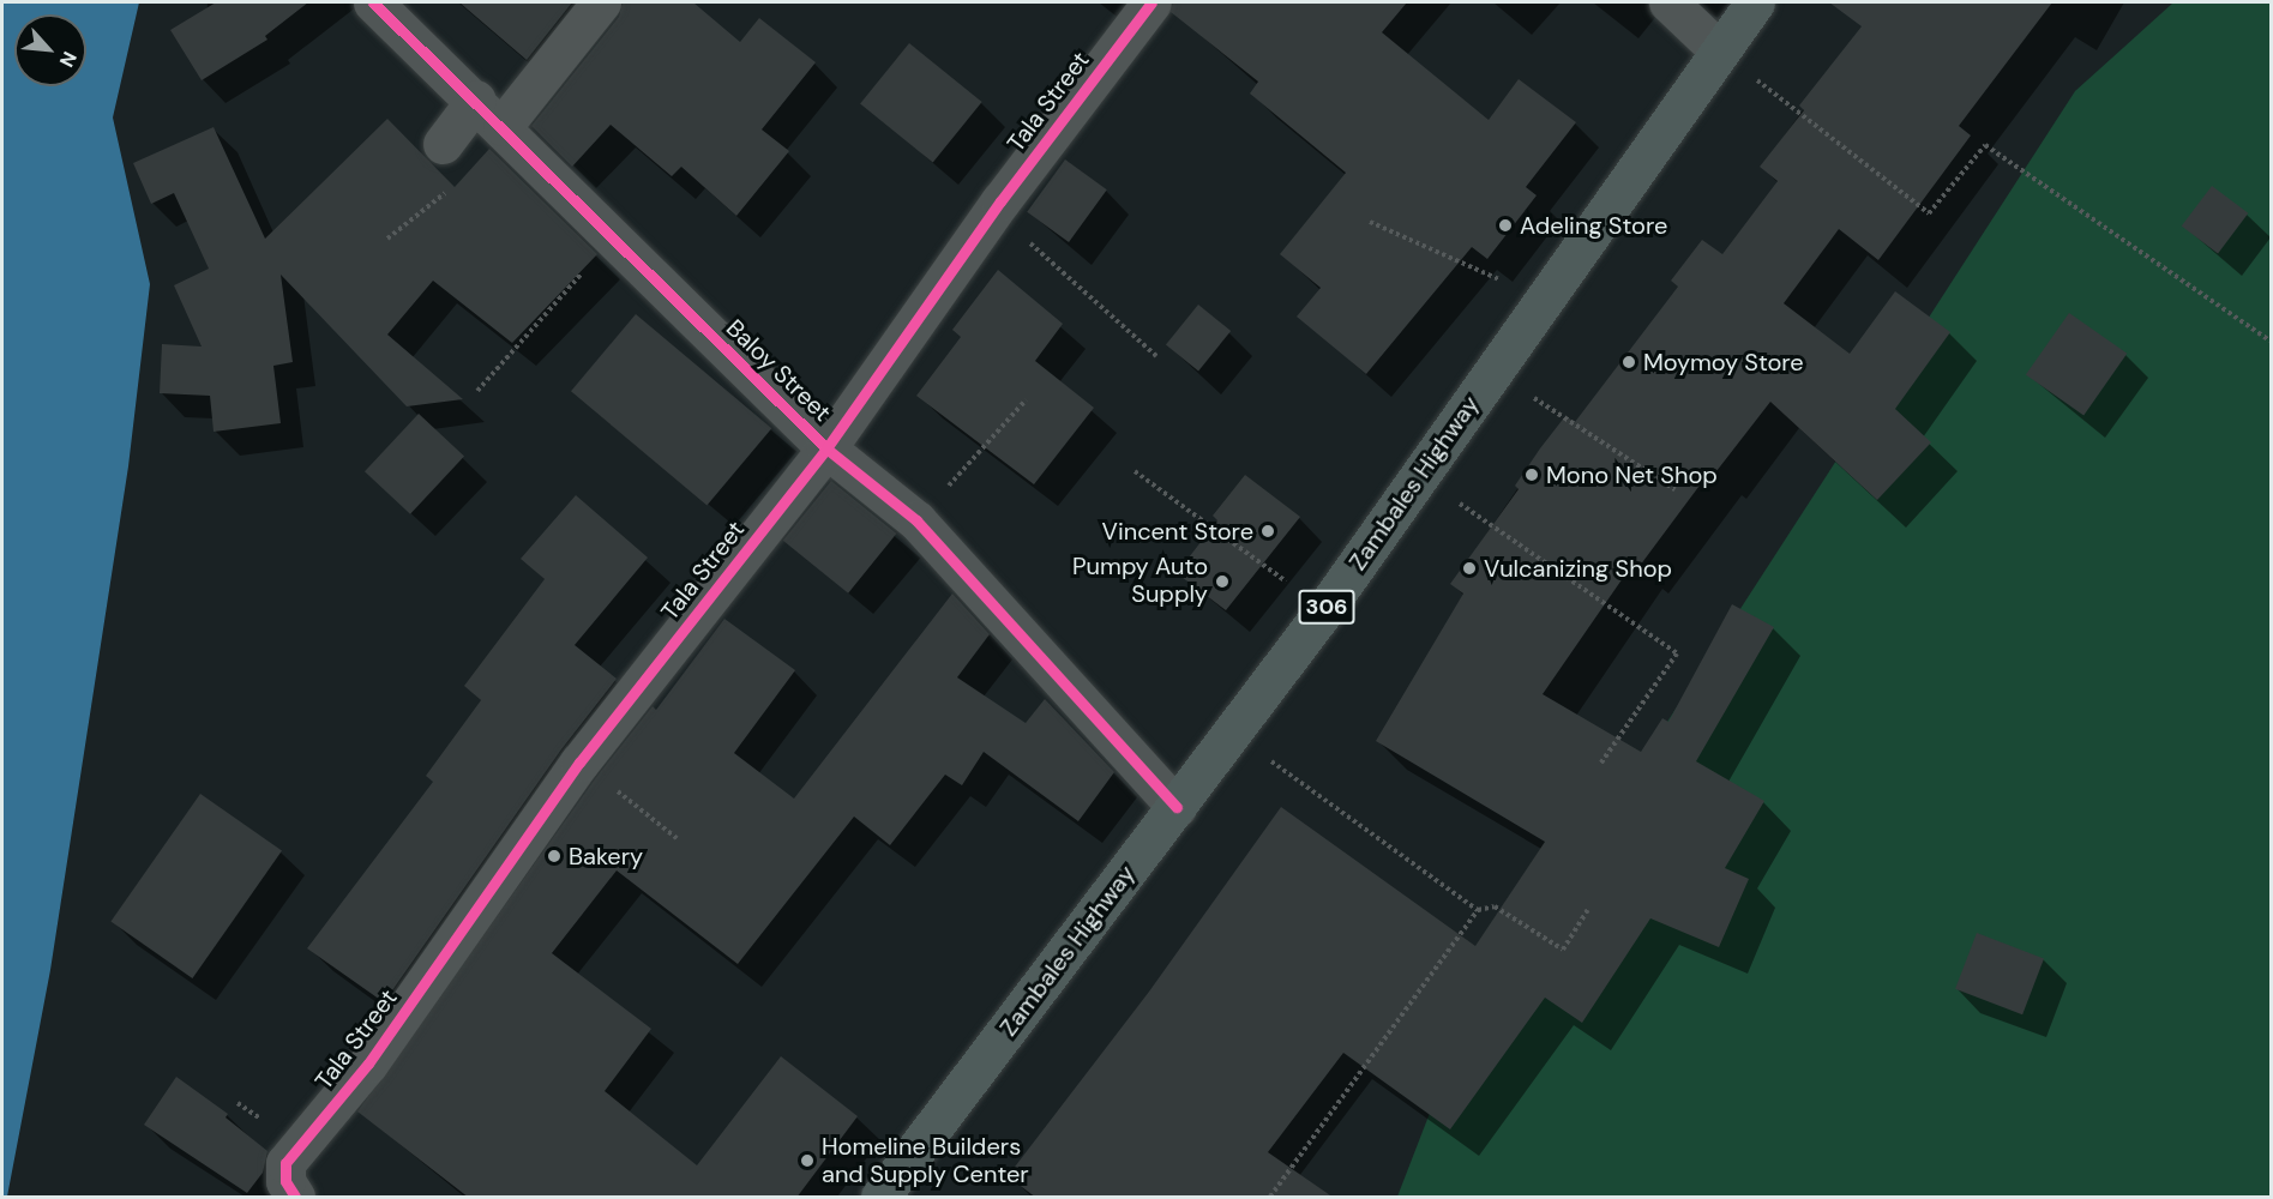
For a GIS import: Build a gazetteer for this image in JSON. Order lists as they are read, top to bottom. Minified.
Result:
{"streets":{"main road":["Zambales Highway","306"],"street":["Tala Street","Baloy Street"]},"crossings":[["Tala Street","Baloy Street"],["Baloy Street","Zambales Highway"]],"places":["Adeling Store","Moymoy Store","Mono Net Shop","Vincent Store","Vulcanizing Shop","Pumpy Auto Supply","Bakery","Homeline Builders and Supply Center"],"north":"bottom right"}
